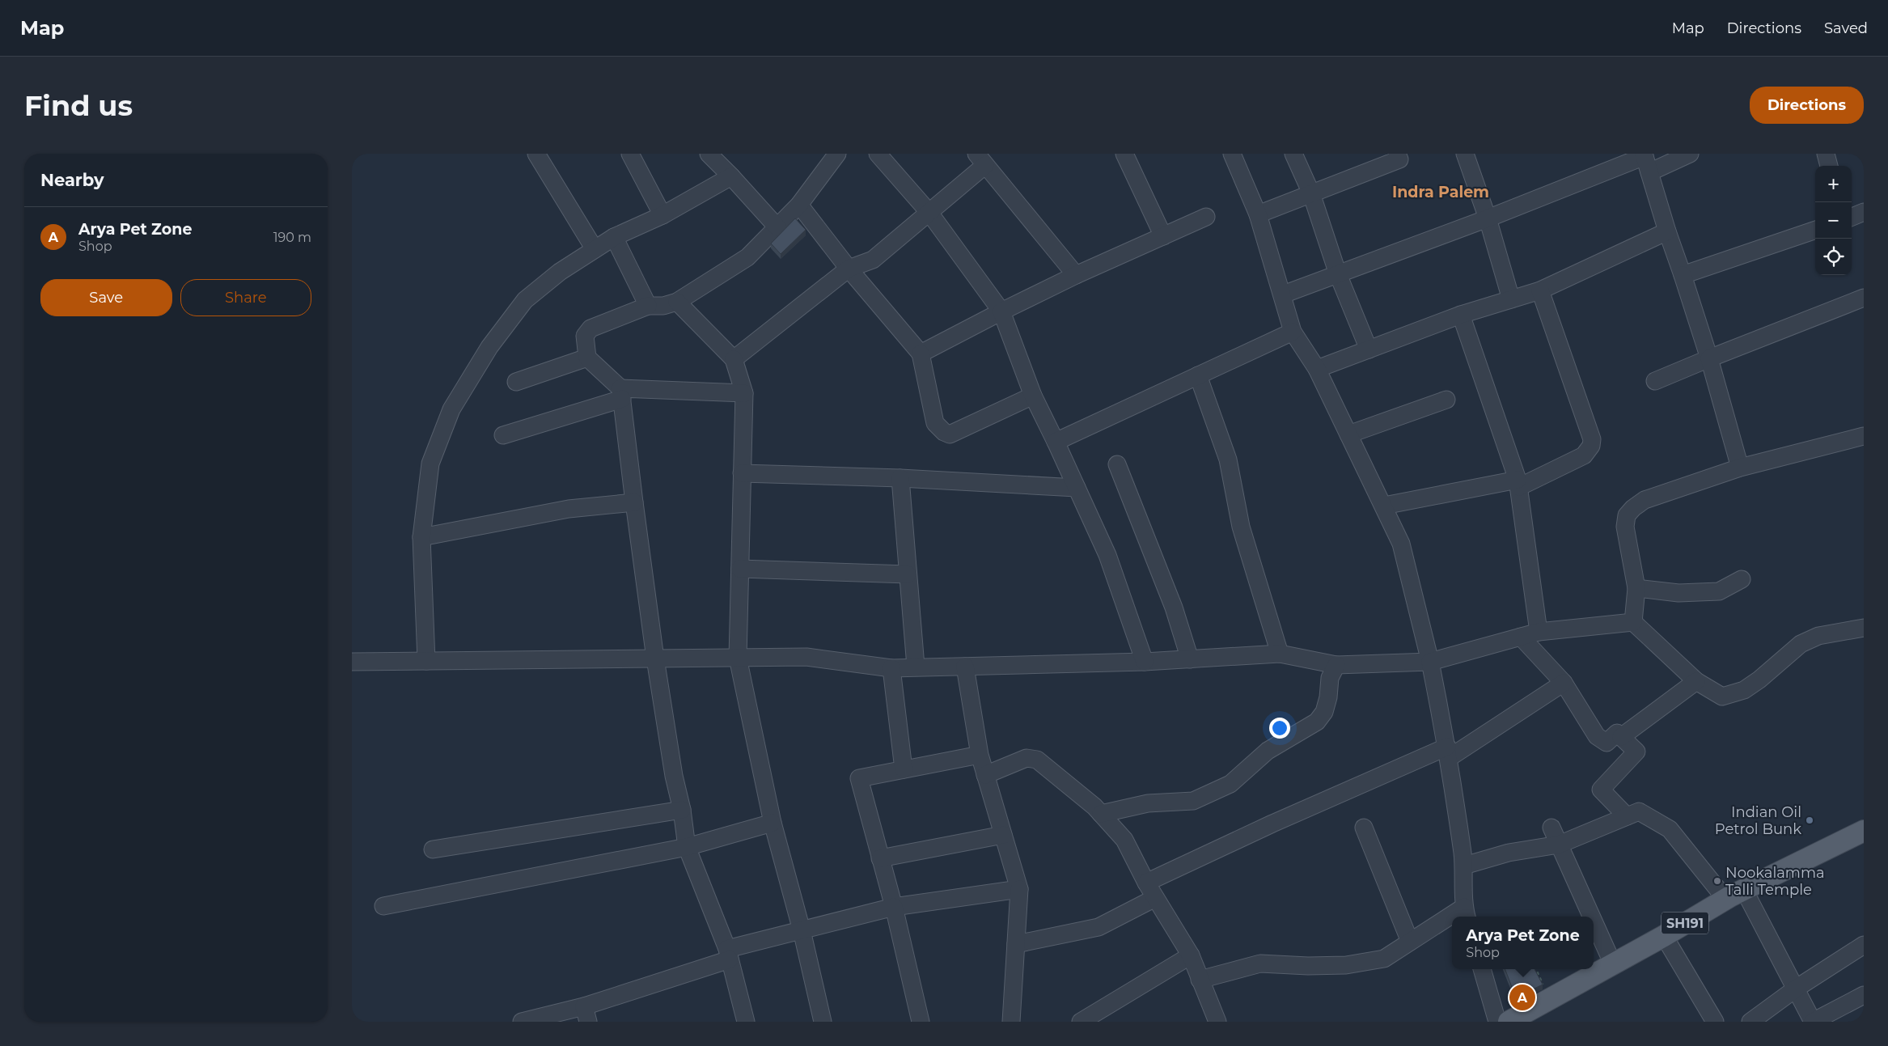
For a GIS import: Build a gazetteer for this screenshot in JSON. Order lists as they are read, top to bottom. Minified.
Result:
{"streets":{"main road":["SH191"]},"districts":["Indra Palem"],"places":["Indian Oil Petrol Bunk","Nookalamma Talli Temple"],"page":{"header":"Map","nav":["Map","Directions","Saved"],"buttons":["Directions",["Save","Share"]],"title":"Find us","heading":"Nearby","map_buttons":["+","−"],"list":[{"mark":"A","name":"Arya Pet Zone","note":"Shop","value":"190 m"}],"popup":["Arya Pet Zone","Shop"],"pins":"A"}}
